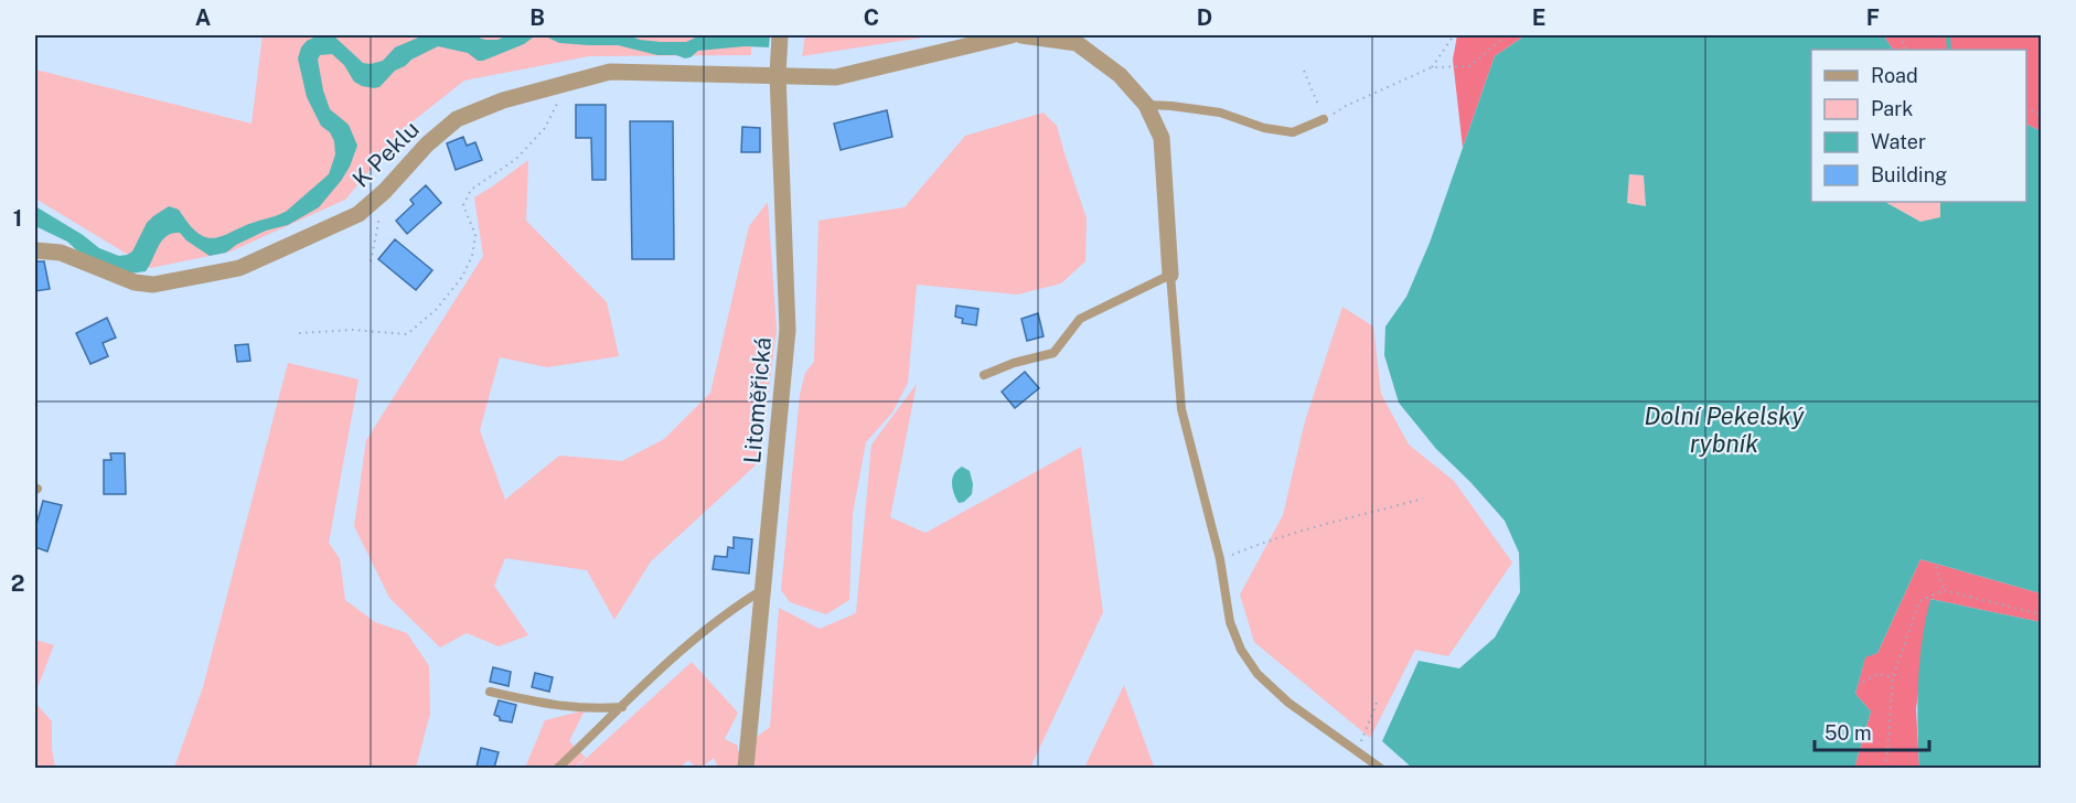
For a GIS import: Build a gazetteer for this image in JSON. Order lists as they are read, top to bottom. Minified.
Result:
{"streets":{"street":["K Peklu","Litoměřická"]},"crossings":[["K Peklu","Litoměřická"]],"water":["Dolní Pekelský rybník"],"legend":["Road","Park","Water","Building"],"scale_bar":"50 m","grid":{"columns":["A","B","C","D","E","F"],"rows":["1","2"]}}
